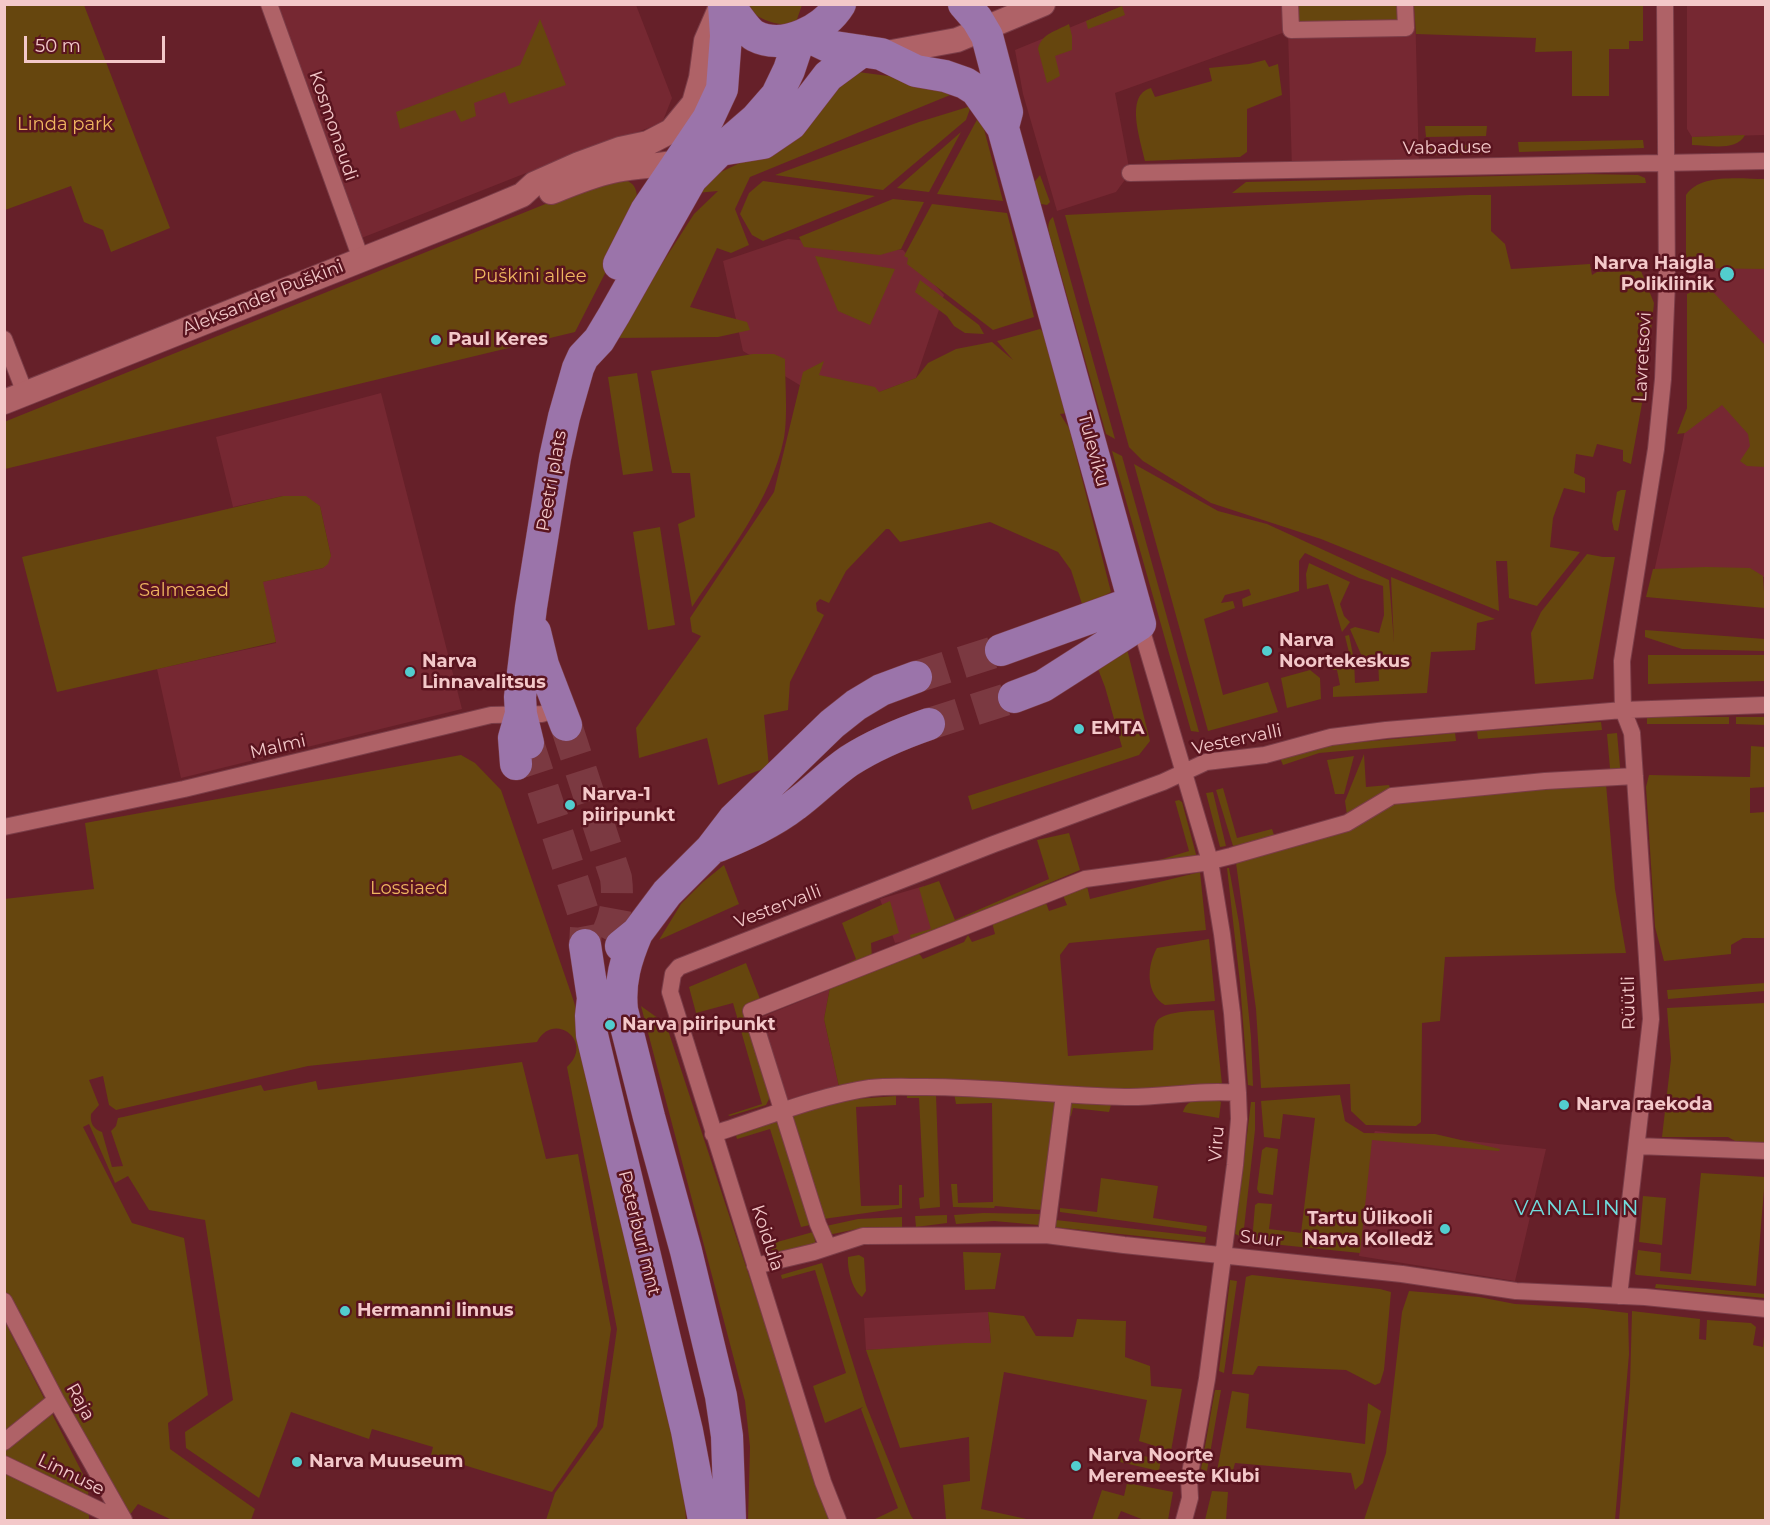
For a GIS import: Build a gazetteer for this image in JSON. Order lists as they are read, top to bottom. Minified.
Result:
{"streets":{"highway":["Aleksander Puškini","Tuleviku","Peetri plats","Peterburi mnt"],"street":["Kosmonaudi","Vabaduse","Lavretsovi","Vestervalli","Malmi","Rüütli","Viru","Koidula","Suur","Raja","Linnuse"]},"crossings":[["Kosmonaudi","Aleksander Puškini"],["Vabaduse","Lavretsovi"],["Aleksander Puškini","Peetri plats"],["Lavretsovi","Vestervalli"],["Lavretsovi","Rüütli"],["Tuleviku","Vestervalli"],["Tuleviku","Viru"],["Peetri plats","Malmi"],["Vestervalli","Rüütli"],["Vestervalli","Viru"],["Vestervalli","Koidula"],["Rüütli","Suur"],["Viru","Suur"],["Koidula","Suur"],["Raja","Linnuse"]],"districts":["VANALINN"],"parks":["Linda park","Puškini allee","Salmeaed","Lossiaed"],"places":["Narva Haigla Polikliinik","Paul Keres","Narva Noortekeskus","Narva Linnavalitsus","EMTA","Narva-1 piiripunkt","Narva piiripunkt","Narva raekoda","Tartu Ülikooli Narva Kolledž","Hermanni linnus","Narva Muuseum","Narva Noorte Meremeeste Klubi"],"scale_bar":"50 m"}
